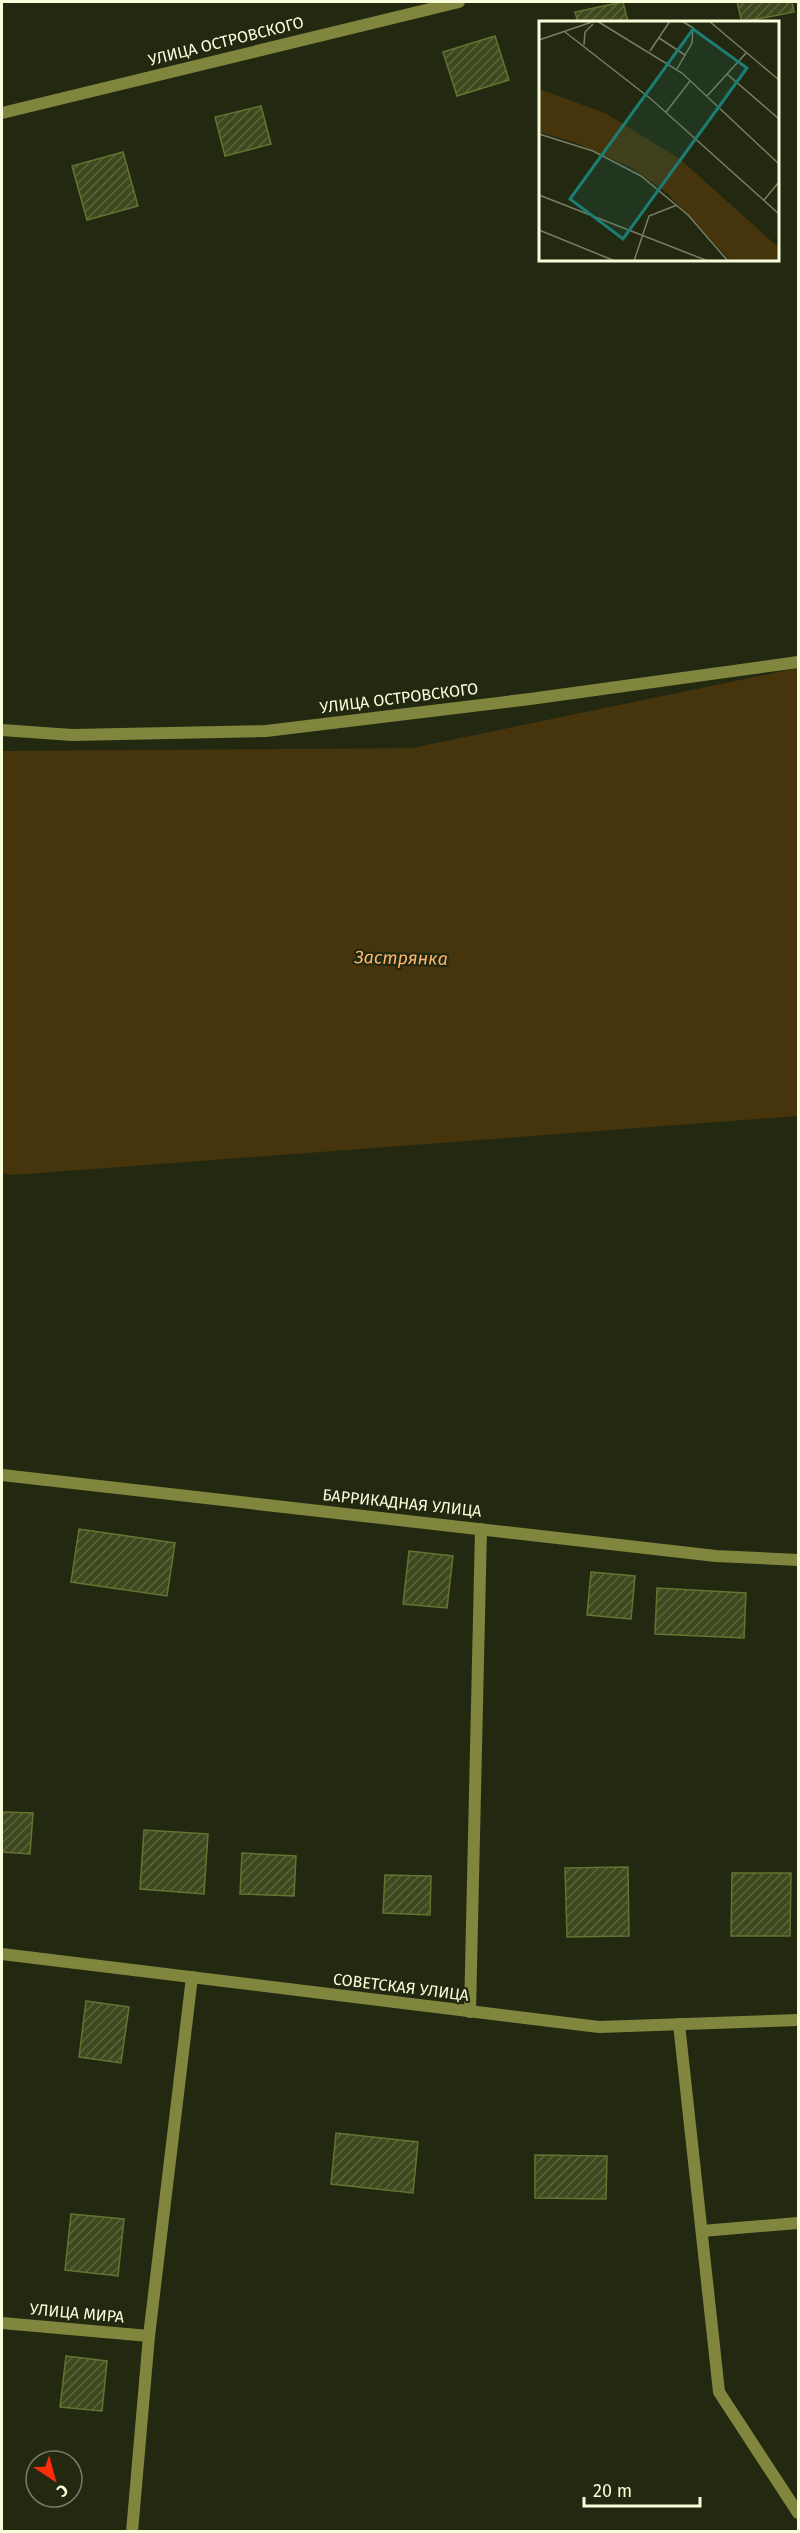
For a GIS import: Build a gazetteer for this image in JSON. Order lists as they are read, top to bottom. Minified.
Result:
{"streets":{"street":["УЛИЦА ОСТРОВСКОГО","БАРРИКАДНАЯ УЛИЦА","СОВЕТСКАЯ УЛИЦА","УЛИЦА МИРА"]},"water":["Застрянка"],"scale_bar":"20 m","north":"bottom right"}
